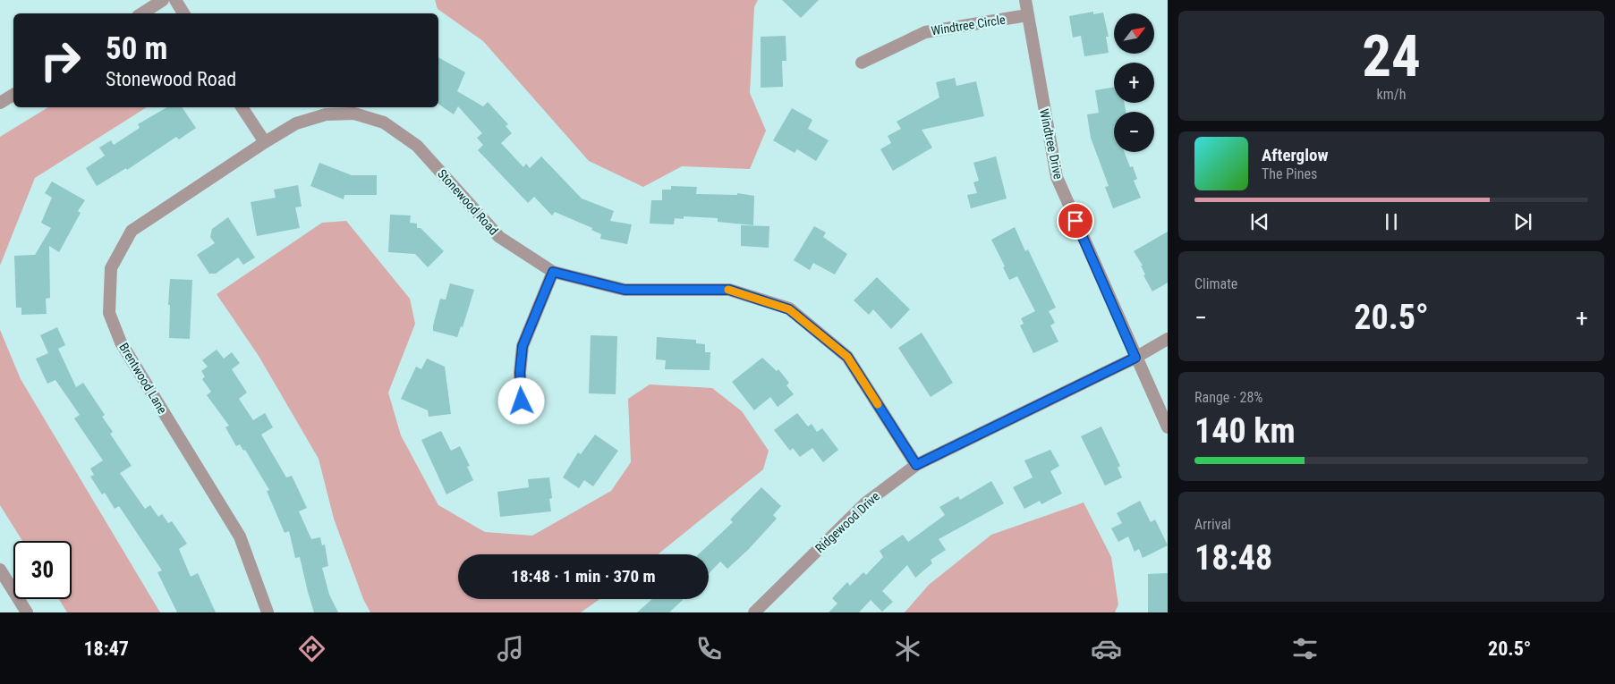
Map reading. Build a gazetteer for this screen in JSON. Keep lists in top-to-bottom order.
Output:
{
  "streets": {
    "street": [
      "Windtree Circle",
      "Windtree Drive",
      "Stonewood Road",
      "Brentwood Lane",
      "Ridgewood Drive"
    ]
  },
  "crossings": [
    ["Windtree Circle", "Windtree Drive"],
    ["Windtree Drive", "Ridgewood Drive"],
    ["Stonewood Road", "Brentwood Lane"],
    ["Stonewood Road", "Ridgewood Drive"]
  ],
  "north": "top right",
  "page": {
    "tile": [
      ["24", "km/h"],
      "Climate",
      ["Range · 28%", "140 km"],
      ["Arrival", "18:48"]
    ],
    "map_buttons": ["+", "−"],
    "turn": ["50 m", "Stonewood Road"],
    "song": ["Afterglow", "The Pines"],
    "heat": ["−", "20.5°", "+"],
    "limit": "30",
    "trip": "18:48 · 1 min · 370 m",
    "tabs": ["18:47", "20.5°"]
  }
}
